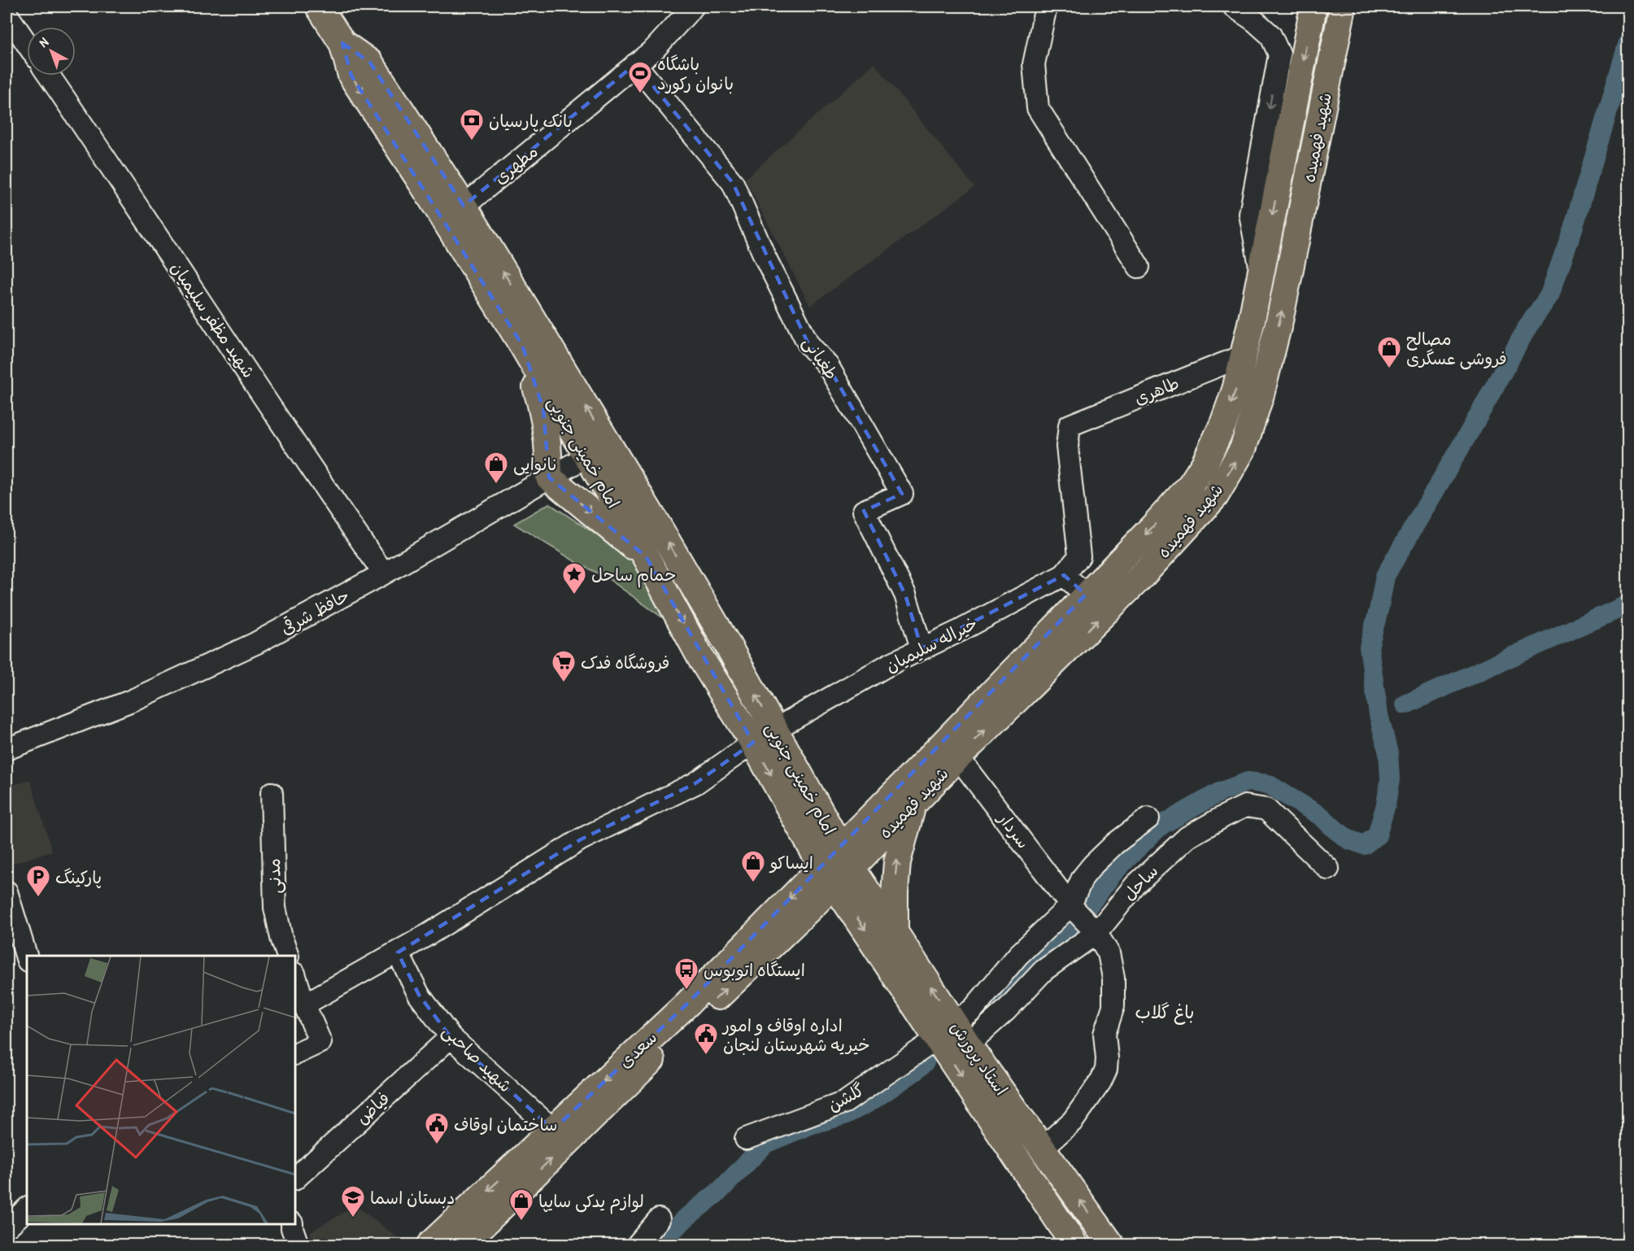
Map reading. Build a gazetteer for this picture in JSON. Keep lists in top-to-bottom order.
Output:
{
  "streets": {
    "main road": [
      "شهید فهمیده",
      "امام خمینی جنوبی",
      "سعدی",
      "استاد پرورش"
    ],
    "street": [
      "مطهری",
      "شهید مظفر سلیمیان",
      "طغیانی",
      "طاهری",
      "حافظ شرقی",
      "خیراله سلیمیان",
      "سردار",
      "مدنی",
      "ساحل",
      "شهید صاحبی",
      "گلشن",
      "فیاض"
    ]
  },
  "crossings": [
    ["شهید فهمیده", "طاهری"],
    ["شهید فهمیده", "امام خمینی جنوبی"],
    ["شهید فهمیده", "سردار"],
    ["شهید فهمیده", "سعدی"],
    ["شهید فهمیده", "استاد پرورش"],
    ["مطهری", "طغیانی"],
    ["مطهری", "امام خمینی جنوبی"],
    ["شهید مظفر سلیمیان", "حافظ شرقی"],
    ["طغیانی", "خیراله سلیمیان"],
    ["طاهری", "خیراله سلیمیان"],
    ["امام خمینی جنوبی", "حافظ شرقی"],
    ["امام خمینی جنوبی", "خیراله سلیمیان"],
    ["امام خمینی جنوبی", "سعدی"],
    ["امام خمینی جنوبی", "استاد پرورش"],
    ["سردار", "ساحل"],
    ["سردار", "استاد پرورش"],
    ["سردار", "گلشن"],
    ["ساحل", "استاد پرورش"],
    ["سعدی", "شهید صاحبی"],
    ["سعدی", "استاد پرورش"],
    ["شهید صاحبی", "فیاض"],
    ["استاد پرورش", "گلشن"]
  ],
  "districts": ["باغ گلاب"],
  "places": {
    "sports": ["باشگاه بانوان رکورد"],
    "bank": ["بانک پارسیان"],
    "shop": [
      "مصالح فروشی عسگری",
      "نانوایی",
      "ایساکو",
      "لوازم یدکی سایپا"
    ],
    "place": ["حمام ساحل"],
    "supermarket": ["فروشگاه فدک"],
    "parking": ["پارکینگ"],
    "bus stop": ["ایستگاه اتوبوس"],
    "public building": ["اداره اوقاف و امور خیریه شهرستان لنجان", "ساختمان اوقاف"],
    "school or university": ["دبستان اسما"]
  },
  "north": "top left"
}
